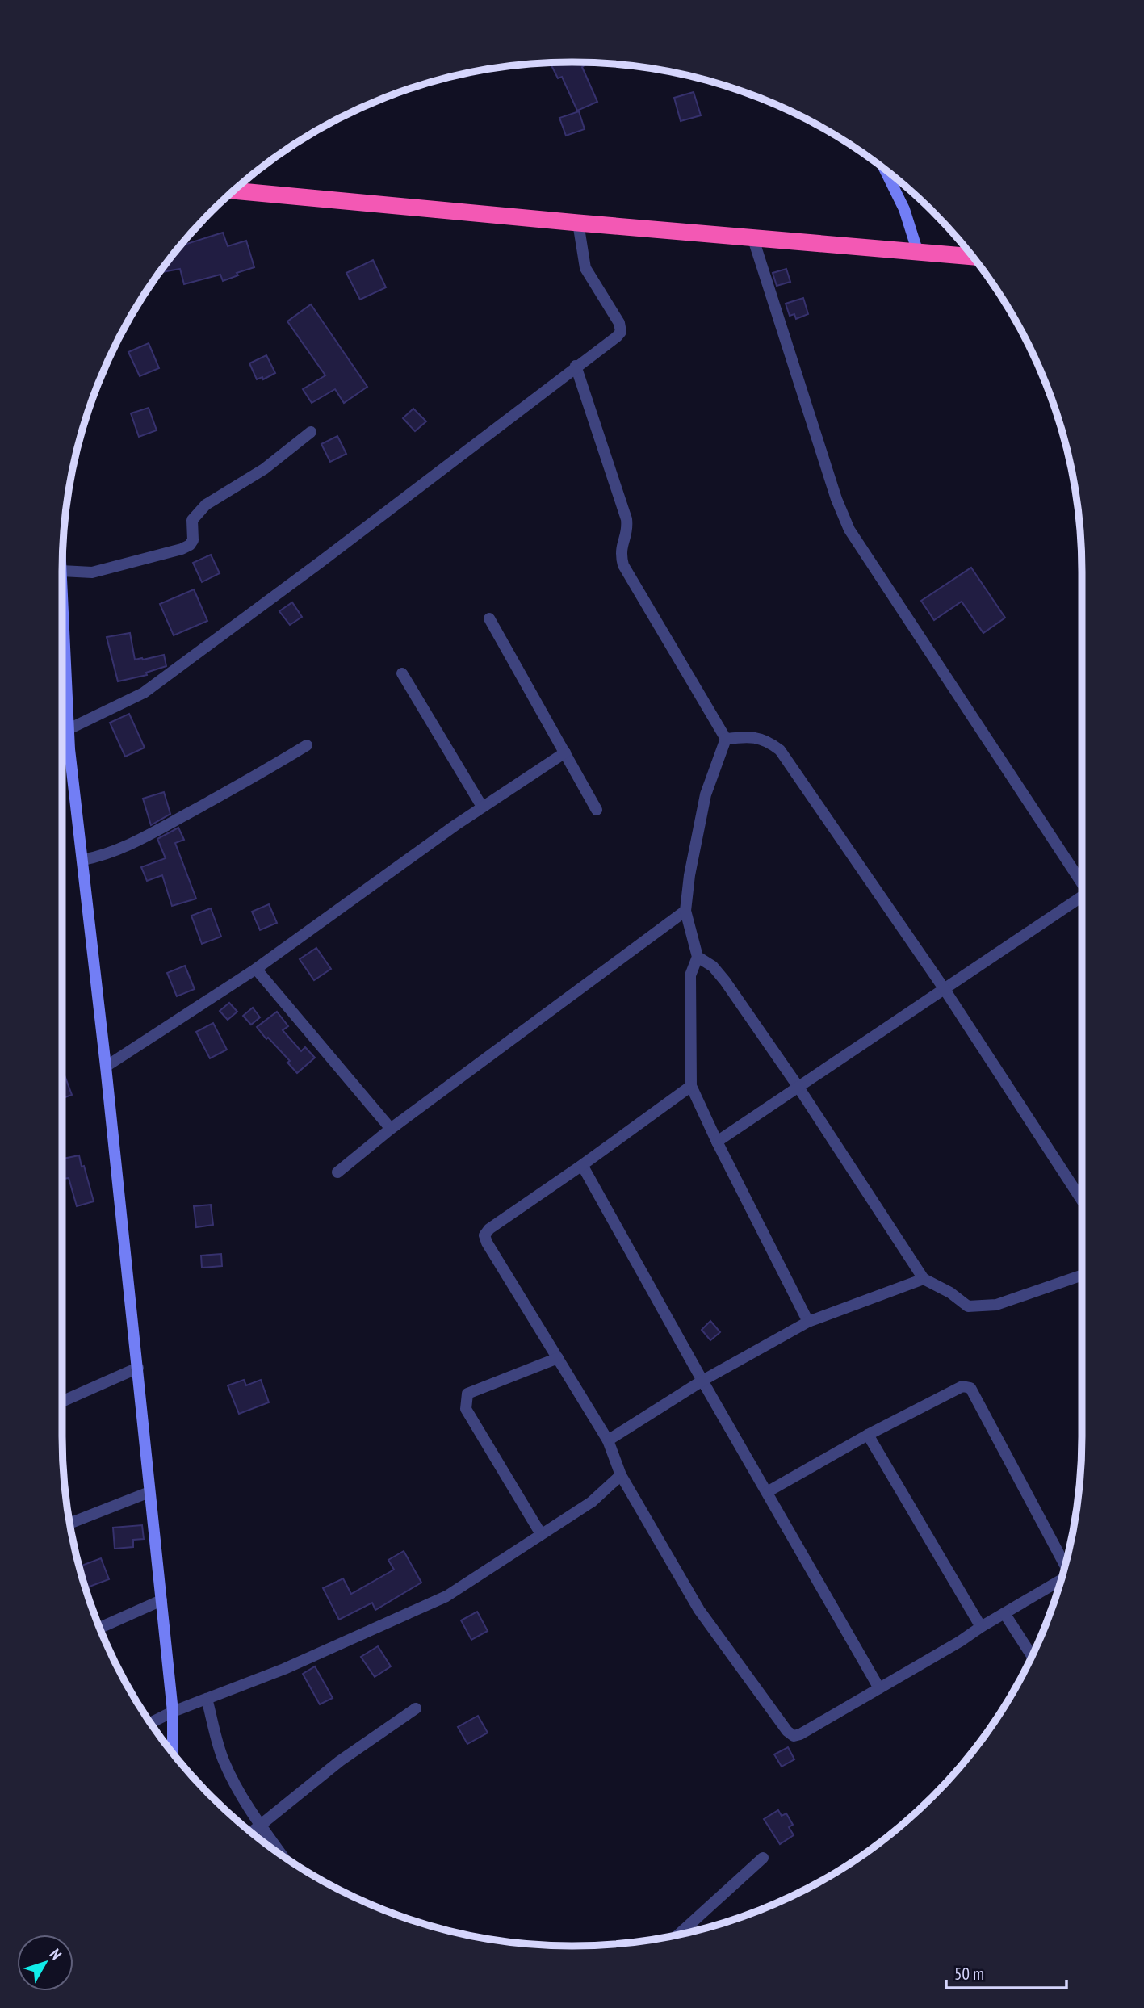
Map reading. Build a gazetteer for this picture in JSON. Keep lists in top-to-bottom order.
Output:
{
  "scale_bar": "50 m",
  "north": "top right"
}
